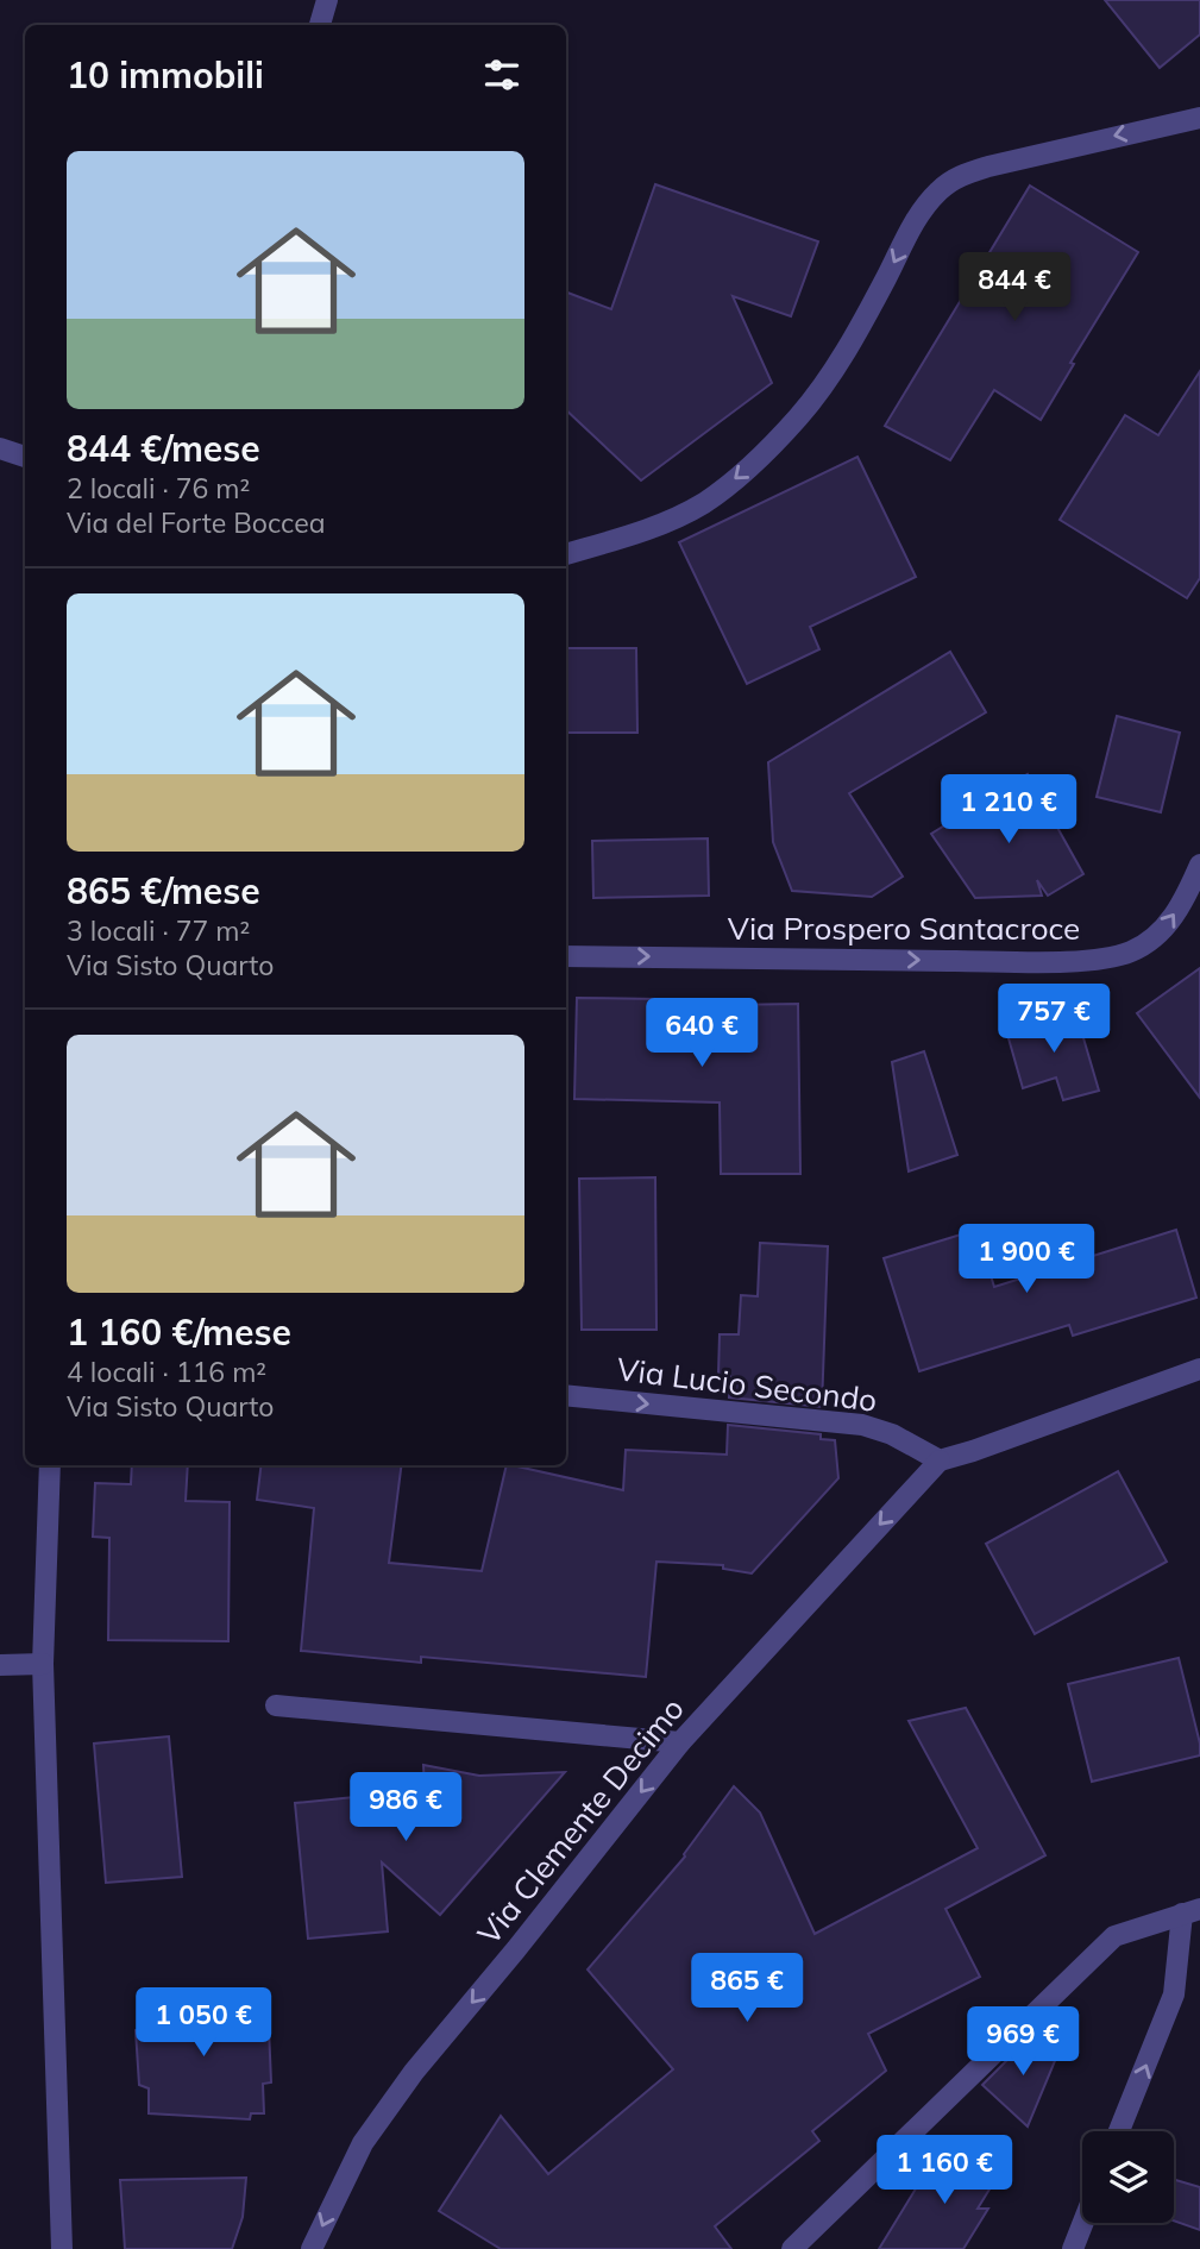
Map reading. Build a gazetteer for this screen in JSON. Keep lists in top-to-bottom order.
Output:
{
  "streets": {
    "street": ["Via Prospero Santacroce", "Via Lucio Secondo", "Via Clemente Decimo"]
  },
  "crossings": [
    ["Via Lucio Secondo", "Via Clemente Decimo"]
  ],
  "one_way": ["Via Prospero Santacroce", "Via Lucio Secondo", "Via Clemente Decimo"],
  "page": {
    "heading": "10 immobili",
    "list": [
      {
        "name": "844 €/mese",
        "note": "2 locali · 76 m² · Via del Forte Boccea"
      },
      {
        "name": "865 €/mese",
        "note": "3 locali · 77 m² · Via Sisto Quarto"
      },
      {
        "name": "1 160 €/mese",
        "note": "4 locali · 116 m² · Via Sisto Quarto"
      }
    ],
    "price": [
      "844 €",
      "1 210 €",
      "757 €",
      "640 €",
      "1 900 €",
      "986 €",
      "865 €",
      "1 050 €",
      "969 €",
      "1 160 €"
    ]
  }
}
